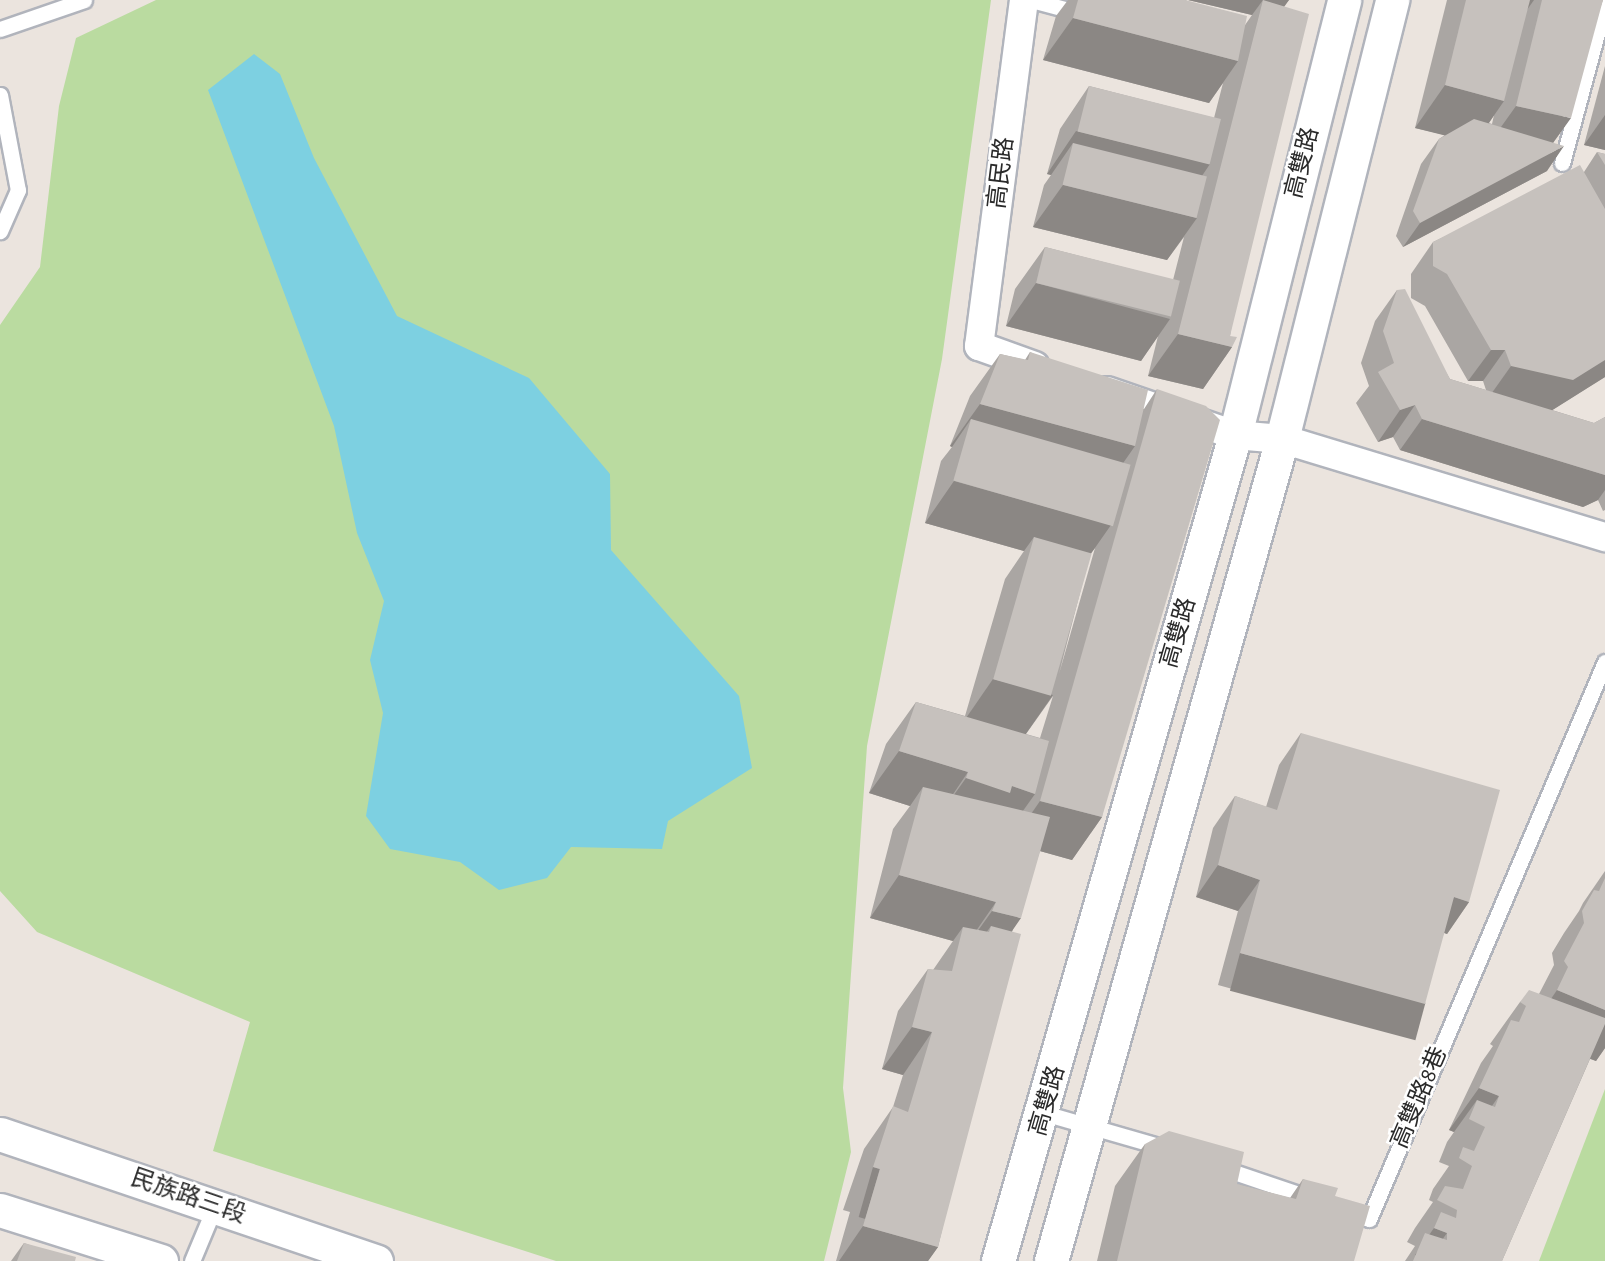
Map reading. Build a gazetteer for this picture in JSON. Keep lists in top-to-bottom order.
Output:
{
  "streets": {
    "street": ["高雙路", "高民路", "民族路三段"],
    "lane": ["高雙路8巷"]
  },
  "crossings": [
    ["高雙路", "高民路"]
  ]
}
